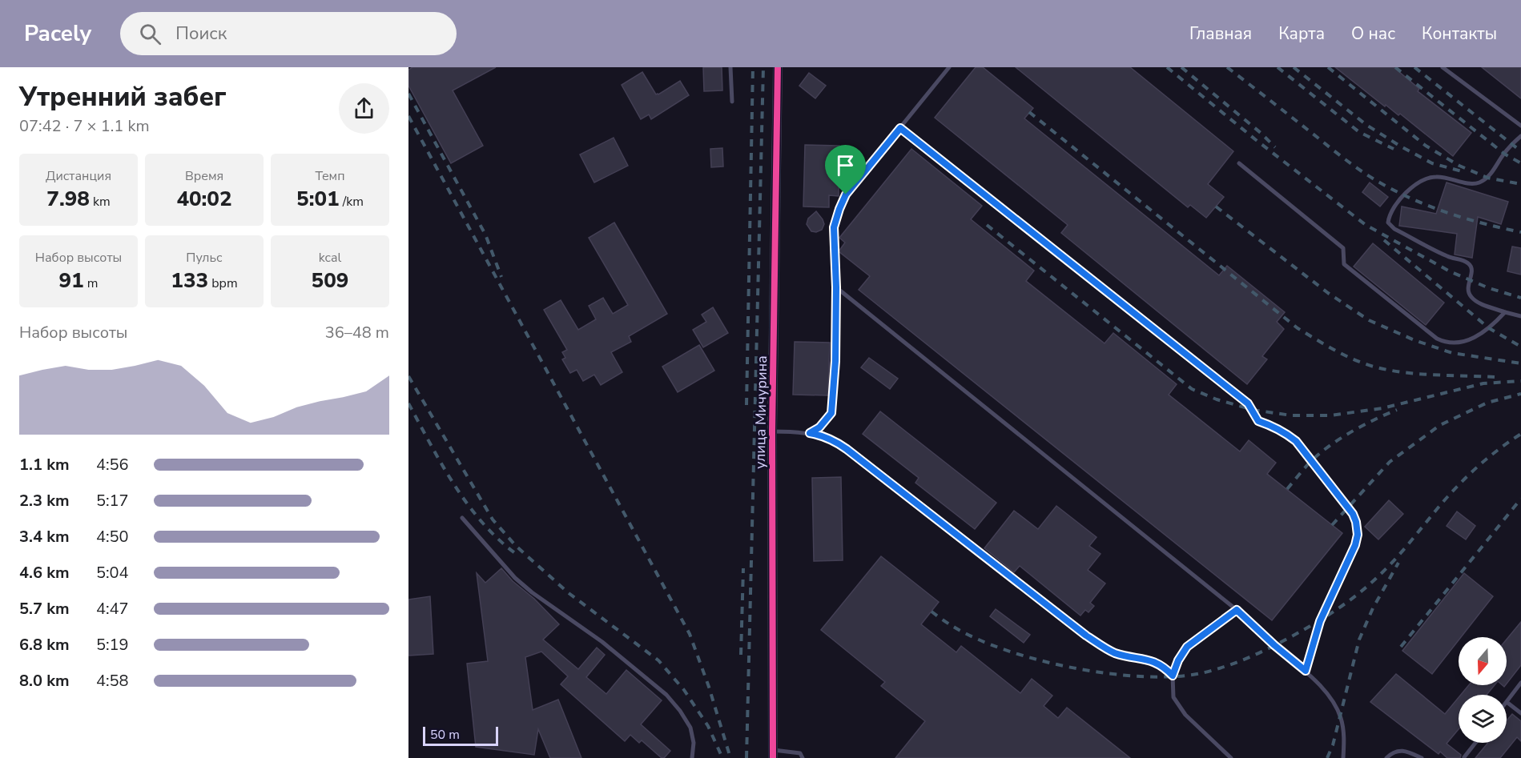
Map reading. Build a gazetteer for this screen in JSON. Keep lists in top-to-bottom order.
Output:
{
  "streets": {
    "street": ["улица Мичурина"]
  },
  "scale_bar": "50 m",
  "north": "bottom",
  "page": {
    "header": "Pacely",
    "search": "Поиск",
    "nav": [
      "Главная",
      "Карта",
      "О нас",
      "Контакты"
    ],
    "heading": ["Утренний забег", "07:42 · 7 × 1.1 km"],
    "stats": [
      ["Дистанция", "7.98 km"],
      ["Время", "40:02"],
      ["Темп", "5:01 /km"],
      ["Набор высоты", "91 m"],
      ["Пульс", "133 bpm"],
      ["kcal", "509"]
    ],
    "chart": ["Набор высоты", "36–48 m"],
    "list": [
      {
        "name": "1.1 km",
        "note": "4:56"
      },
      {
        "name": "2.3 km",
        "note": "5:17"
      },
      {
        "name": "3.4 km",
        "note": "4:50"
      },
      {
        "name": "4.6 km",
        "note": "5:04"
      },
      {
        "name": "5.7 km",
        "note": "4:47"
      },
      {
        "name": "6.8 km",
        "note": "5:19"
      },
      {
        "name": "8.0 km",
        "note": "4:58"
      }
    ],
    "scale": "50 m"
  }
}
